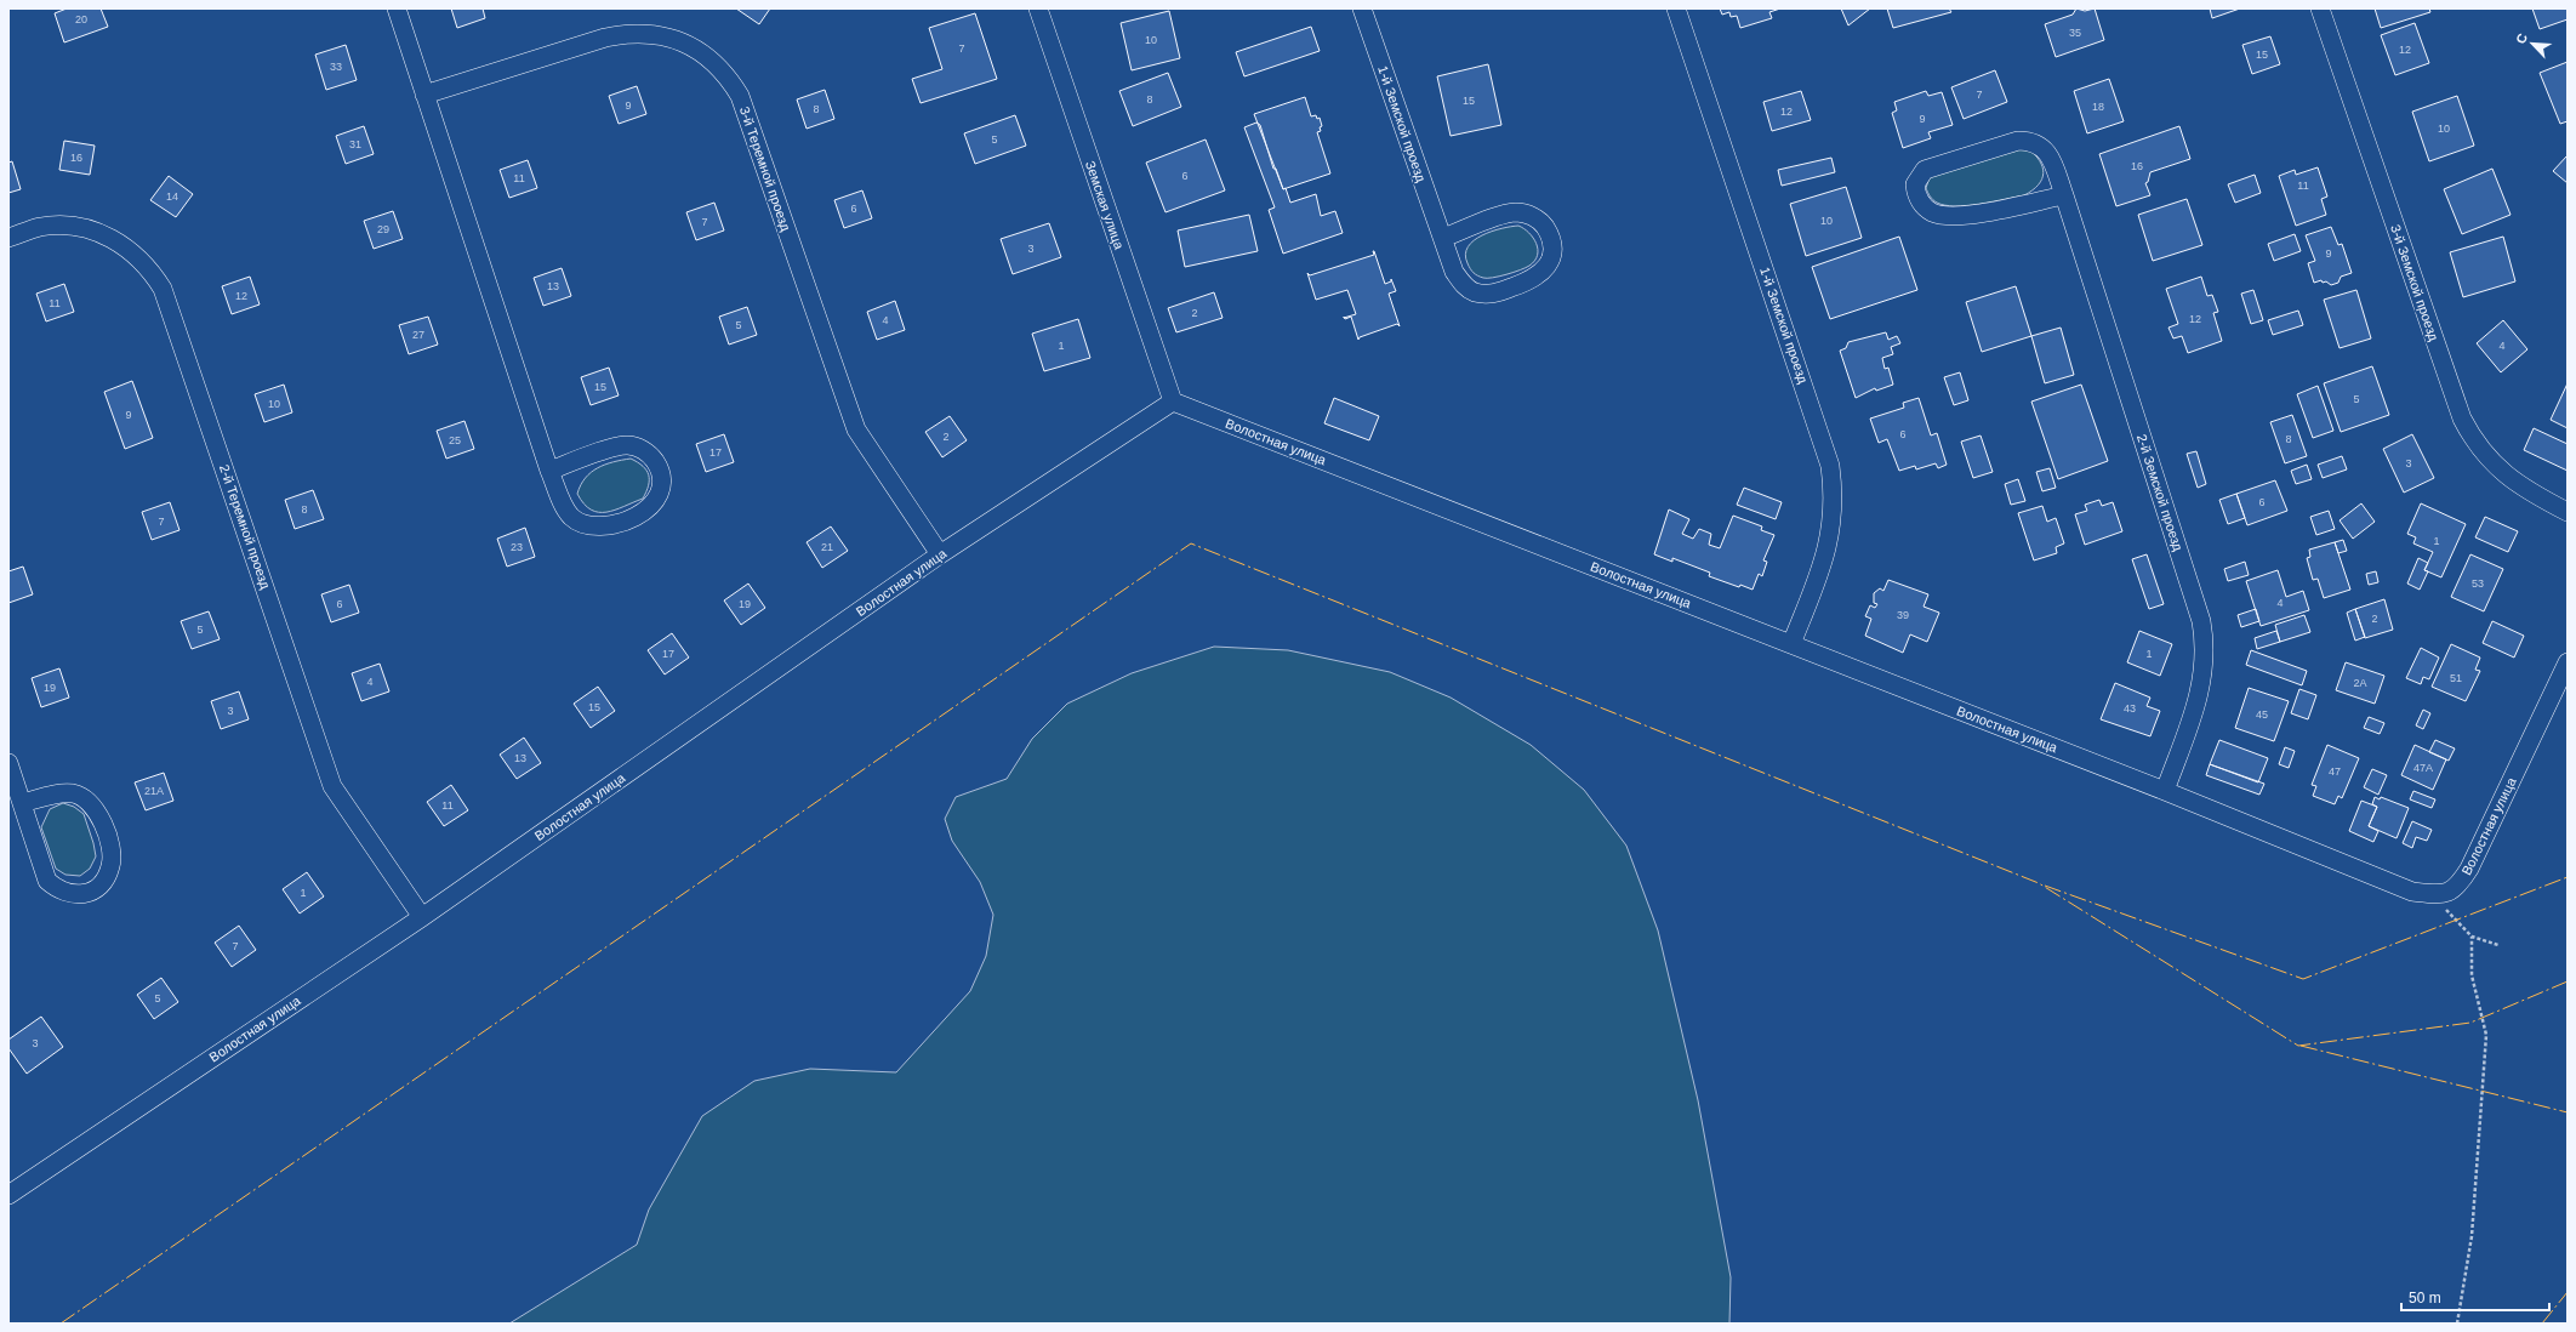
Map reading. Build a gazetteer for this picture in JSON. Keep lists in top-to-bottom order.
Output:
{
  "streets": {
    "street": [
      "1-й Земской проезд",
      "3-й Теремной проезд",
      "Земская улица",
      "3-й Земской проезд",
      "Волостная улица",
      "2-й Земской проезд",
      "2-й Теремной проезд"
    ]
  },
  "crossings": [
    ["1-й Земской проезд", "Волостная улица"],
    ["3-й Теремной проезд", "Волостная улица"],
    ["Земская улица", "Волостная улица"],
    ["Волостная улица", "2-й Земской проезд"],
    ["Волостная улица", "2-й Теремной проезд"]
  ],
  "house_numbers": [
    "20",
    "35",
    "10",
    "7",
    "12",
    "15",
    "33",
    "7",
    "8",
    "15",
    "9",
    "18",
    "8",
    "12",
    "9",
    "10",
    "5",
    "31",
    "16",
    "16",
    "6",
    "11",
    "11",
    "14",
    "6",
    "10",
    "7",
    "29",
    "3",
    "9",
    "13",
    "12",
    "11",
    "2",
    "12",
    "4",
    "5",
    "27",
    "1",
    "4",
    "15",
    "5",
    "10",
    "9",
    "6",
    "2",
    "8",
    "25",
    "17",
    "3",
    "6",
    "8",
    "7",
    "1",
    "23",
    "21",
    "53",
    "4",
    "6",
    "19",
    "39",
    "2",
    "5",
    "17",
    "1",
    "51",
    "4",
    "2А",
    "19",
    "15",
    "43",
    "3",
    "45",
    "13",
    "47А",
    "47",
    "21А",
    "11",
    "1",
    "7",
    "5",
    "3"
  ],
  "scale_bar": "50 m",
  "north": "top left"
}
